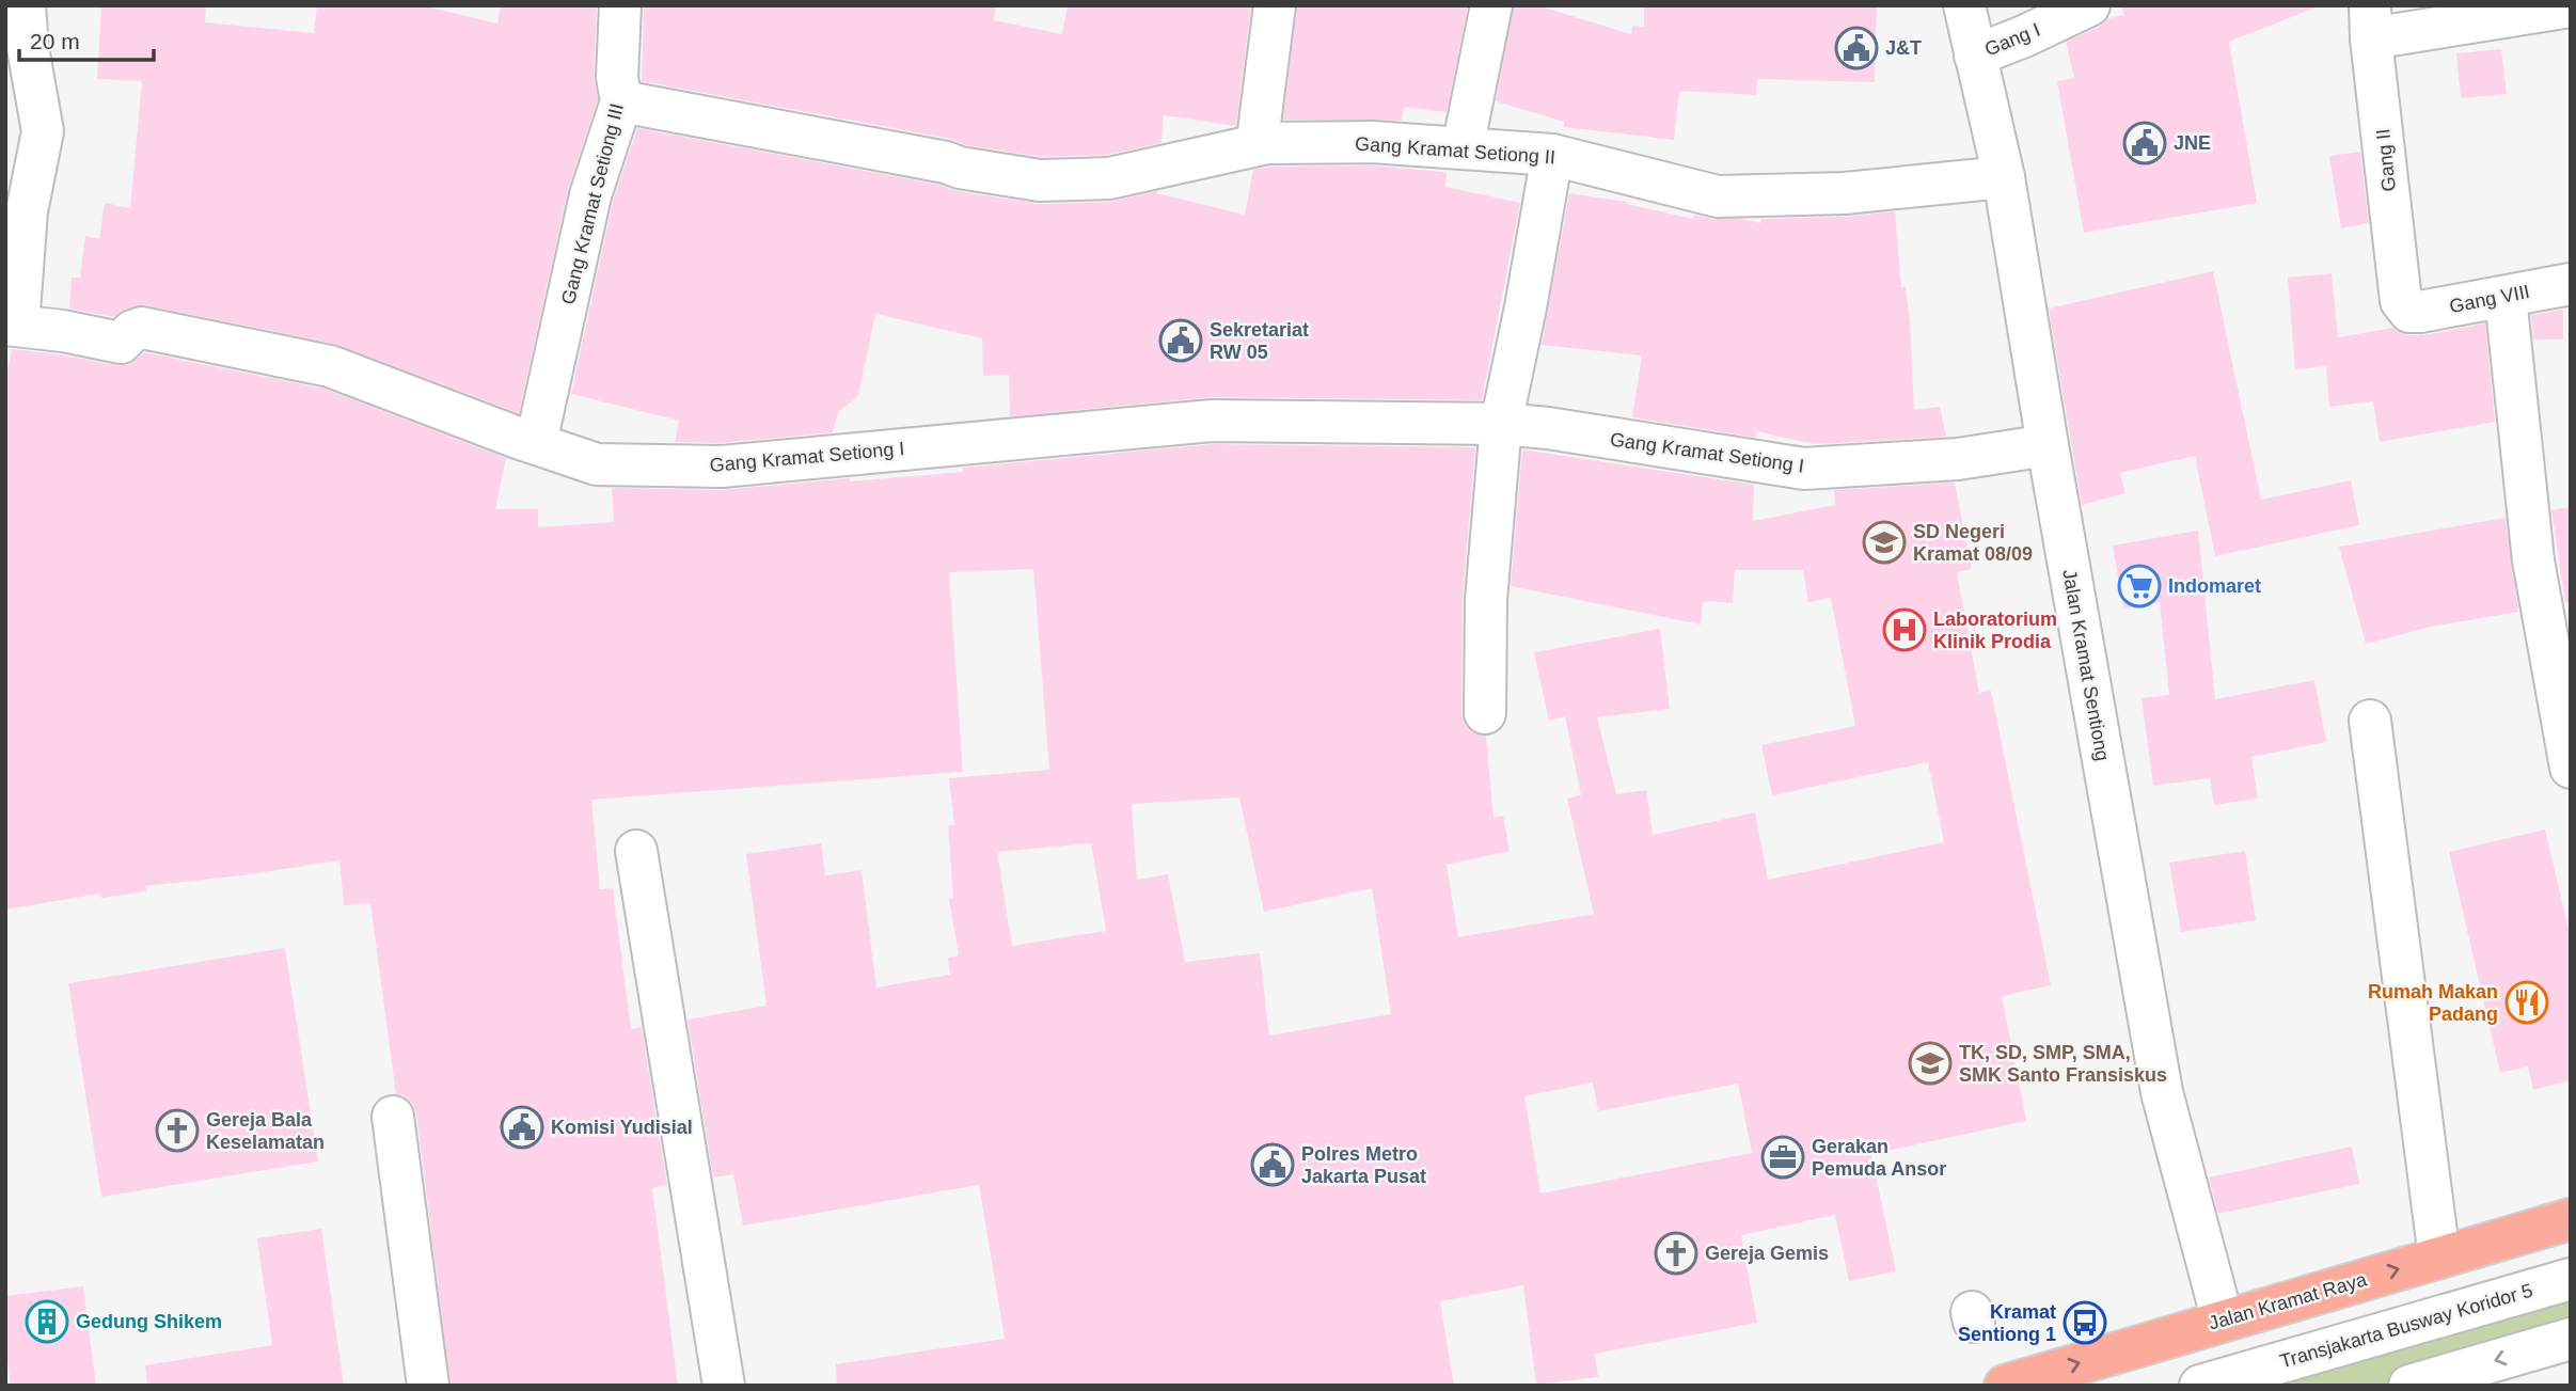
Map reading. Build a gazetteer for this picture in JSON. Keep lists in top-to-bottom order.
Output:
{
  "streets": {
    "main road": ["Jalan Kramat Raya"],
    "street": [
      "Gang I",
      "Gang Kramat Setiong II",
      "Gang II",
      "Gang Kramat Setiong III",
      "Gang VIII",
      "Gang Kramat Setiong I",
      "Jalan Kramat Sentiong",
      "Transjakarta Busway Koridor 5"
    ]
  },
  "crossings": [
    ["Gang I", "Jalan Kramat Sentiong"],
    ["Gang Kramat Setiong II", "Gang Kramat Setiong III"],
    ["Gang Kramat Setiong II", "Jalan Kramat Sentiong"],
    ["Gang II", "Gang VIII"],
    ["Gang Kramat Setiong III", "Gang Kramat Setiong I"],
    ["Gang Kramat Setiong I", "Jalan Kramat Sentiong"],
    ["Jalan Kramat Sentiong", "Jalan Kramat Raya"]
  ],
  "one_way": ["Jalan Kramat Raya"],
  "places": {
    "public building": [
      "J&T",
      "JNE",
      "Sekretariat RW 05",
      "Komisi Yudisial",
      "Polres Metro Jakarta Pusat"
    ],
    "school or university": ["SD Negeri Kramat 08/09", "TK, SD, SMP, SMA, SMK Santo Fransiskus"],
    "supermarket": ["Indomaret"],
    "hospital": ["Laboratorium Klinik Prodia"],
    "restaurant": ["Rumah Makan Padang"],
    "church": ["Gereja Bala Keselamatan", "Gereja Gemis"],
    "office": ["Gerakan Pemuda Ansor"],
    "building": ["Gedung Shikem"],
    "bus stop": ["Kramat Sentiong 1"]
  },
  "scale_bar": "20 m"
}
